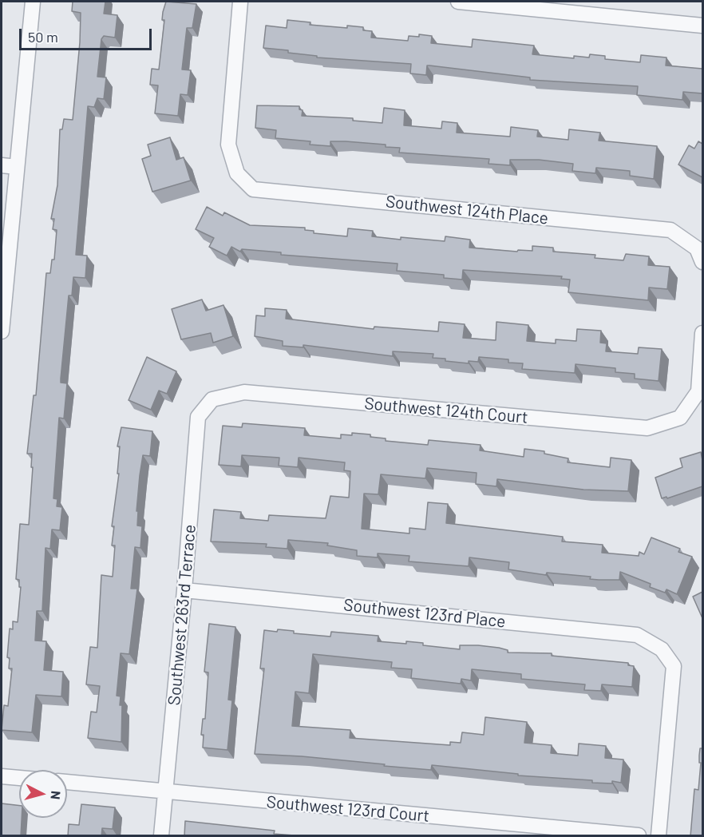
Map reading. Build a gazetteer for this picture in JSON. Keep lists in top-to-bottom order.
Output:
{
  "streets": {
    "street": [
      "Southwest 124th Place",
      "Southwest 124th Court",
      "Southwest 123rd Place",
      "Southwest 263rd Terrace",
      "Southwest 123rd Court"
    ]
  },
  "crossings": [
    ["Southwest 124th Court", "Southwest 263rd Terrace"],
    ["Southwest 123rd Place", "Southwest 263rd Terrace"],
    ["Southwest 263rd Terrace", "Southwest 123rd Court"]
  ],
  "scale_bar": "50 m",
  "north": "right"
}
